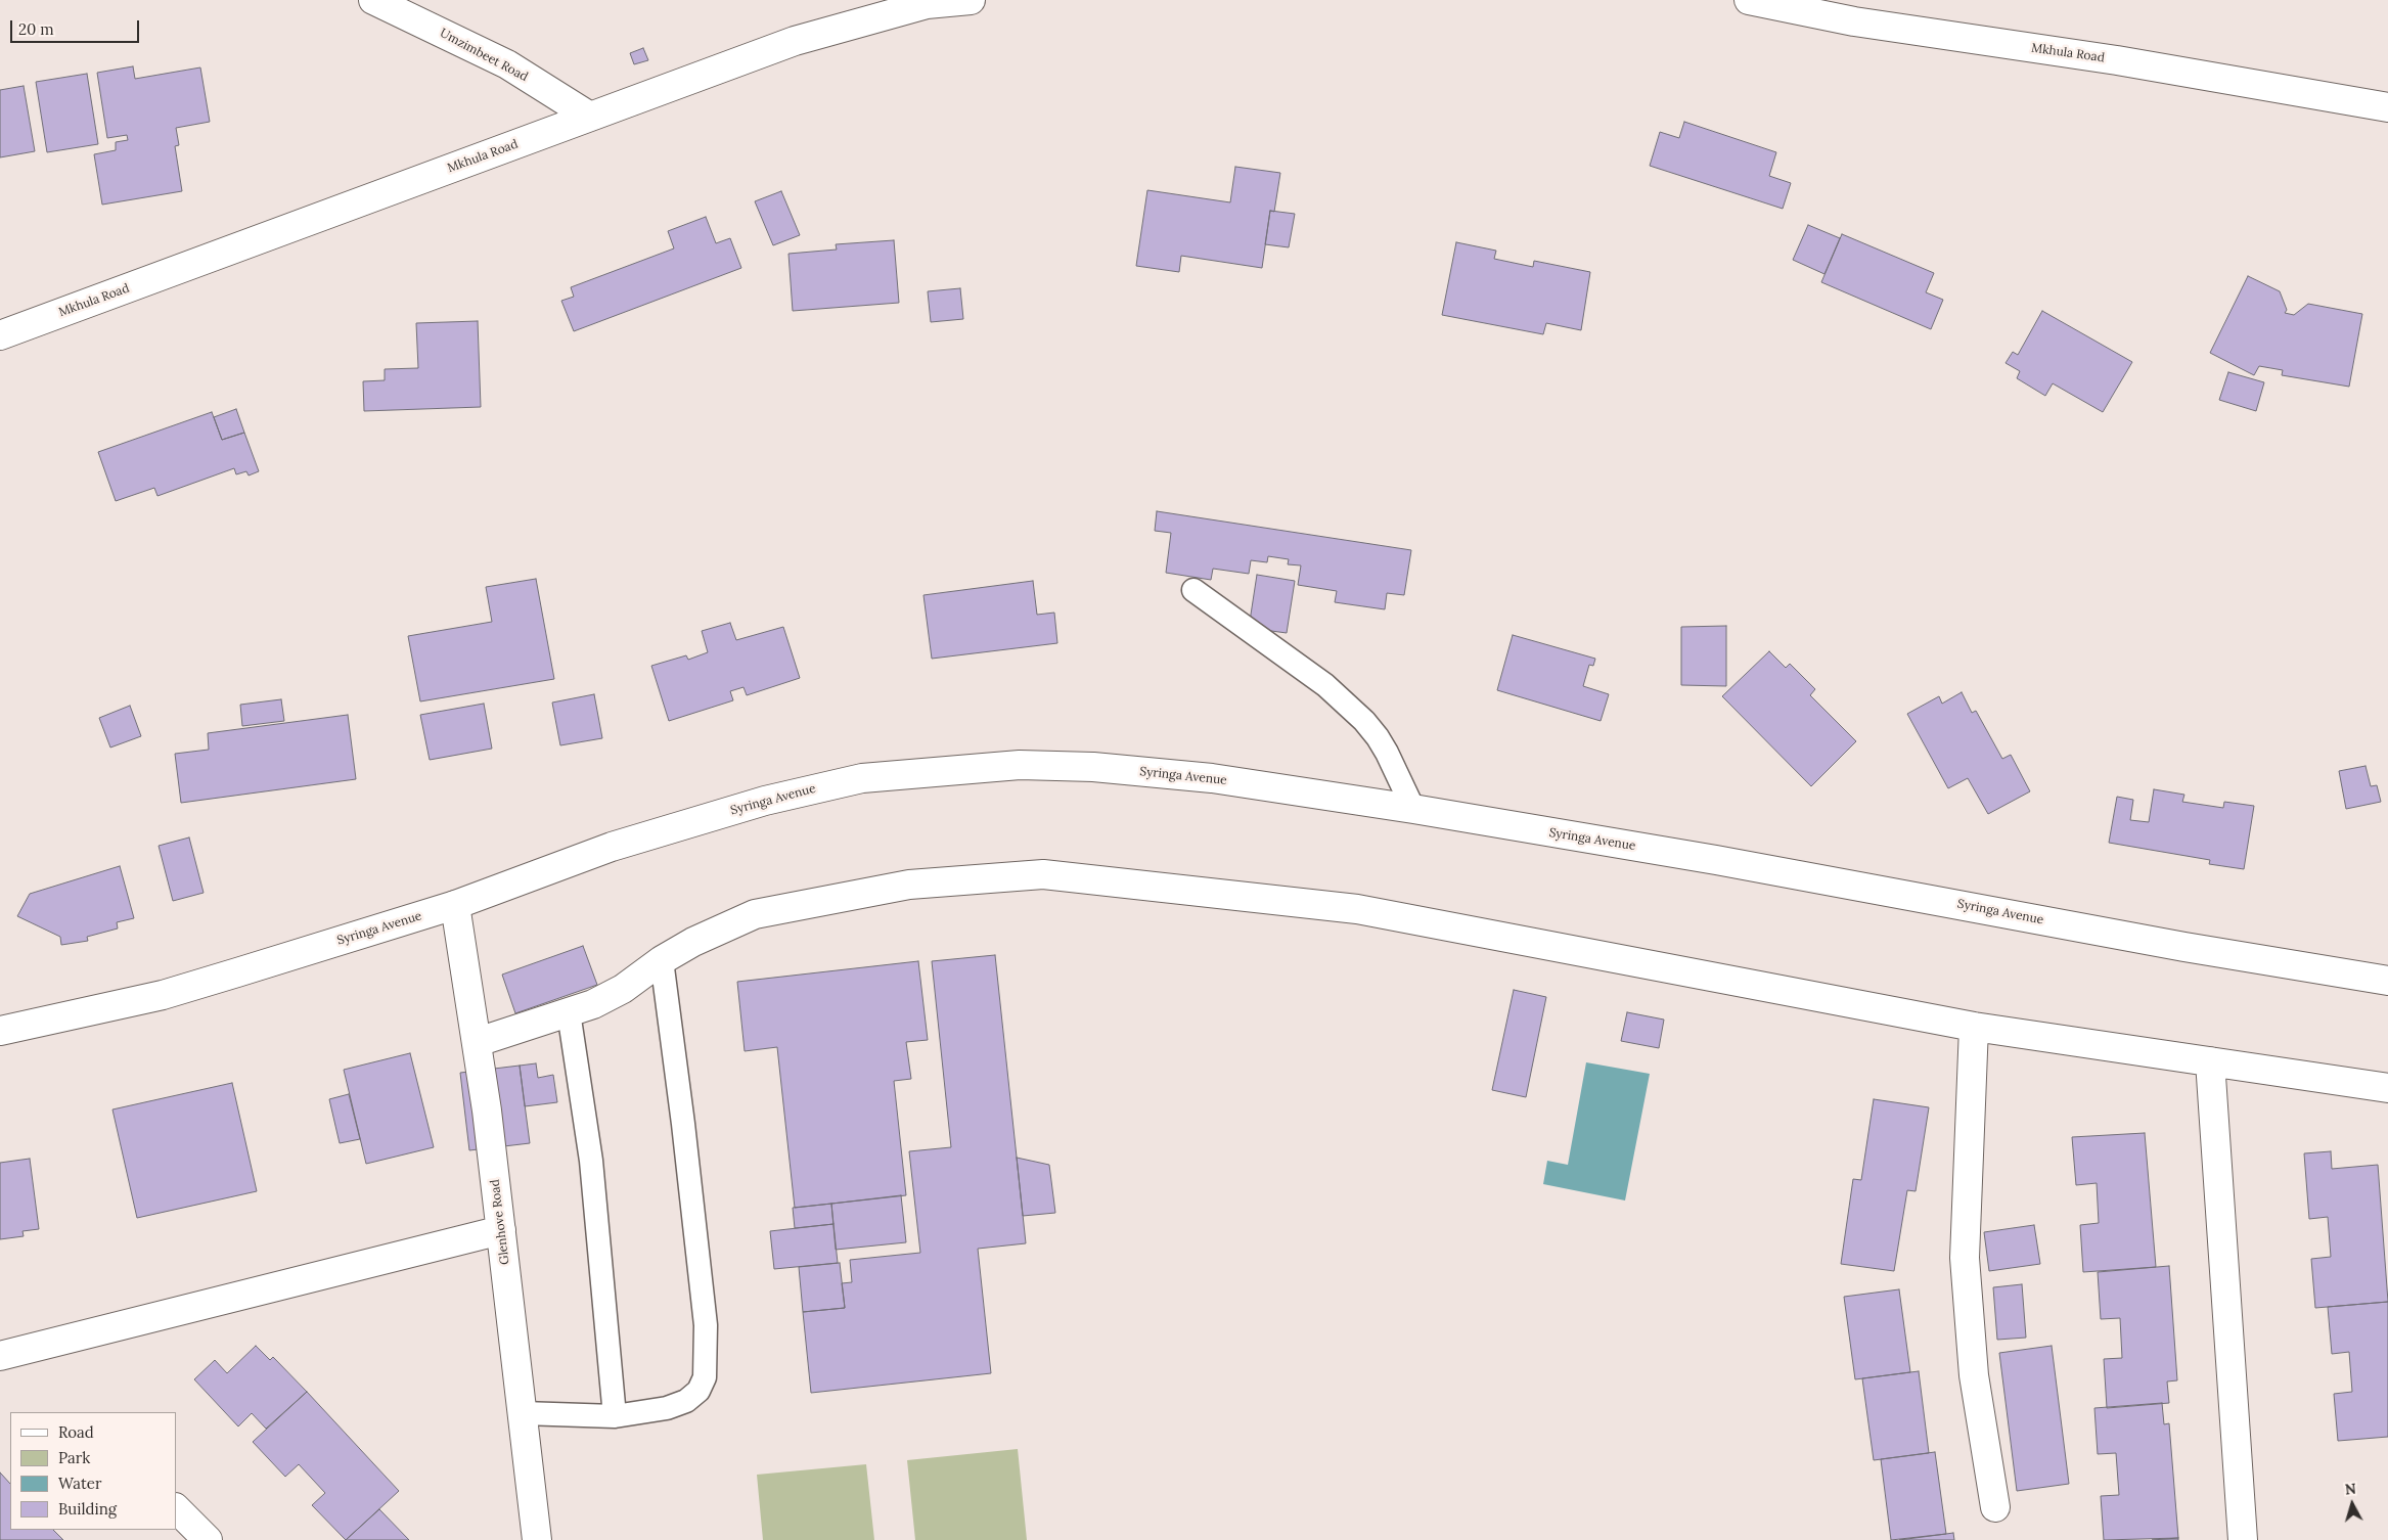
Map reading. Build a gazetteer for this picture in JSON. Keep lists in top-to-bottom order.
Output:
{
  "streets": {
    "street": [
      "Mkhula Road",
      "Umzimbeet Road",
      "Syringa Avenue",
      "Glenhove Road"
    ]
  },
  "crossings": [
    ["Mkhula Road", "Umzimbeet Road"],
    ["Syringa Avenue", "Glenhove Road"]
  ],
  "legend": [
    "Road",
    "Park",
    "Water",
    "Building"
  ],
  "scale_bar": "20 m",
  "north": "top"
}
